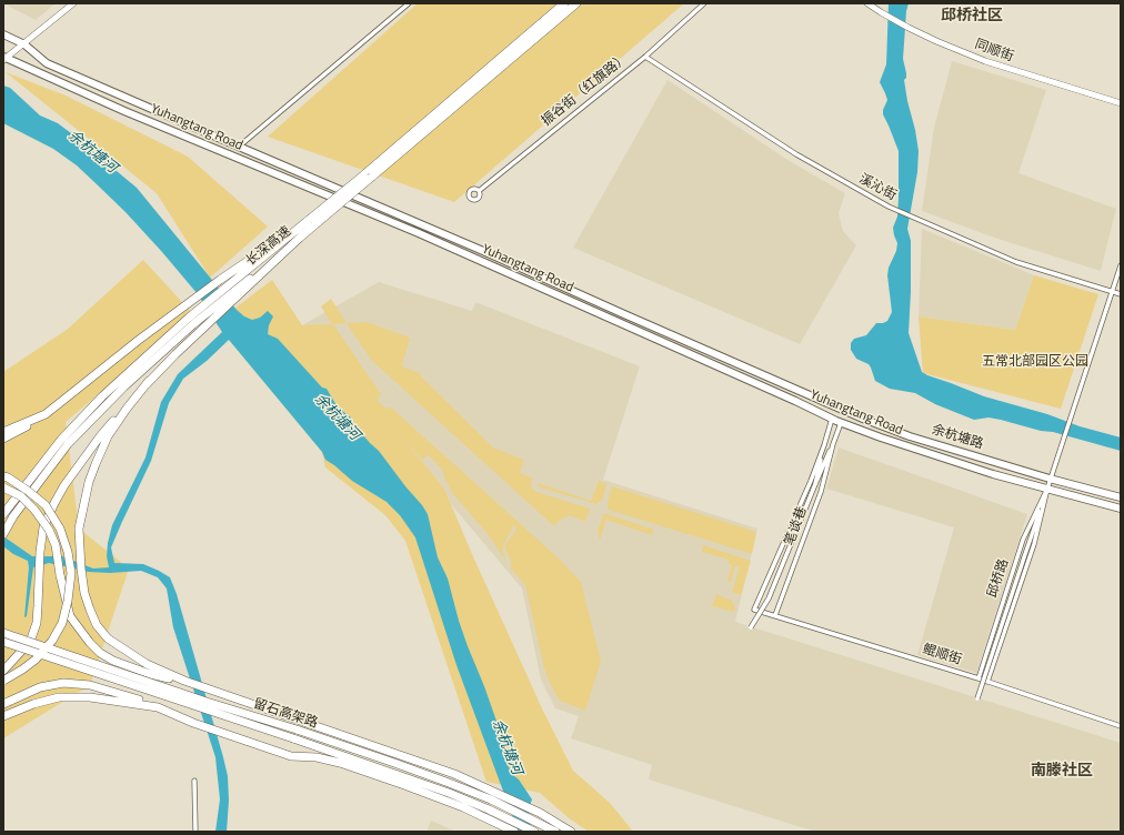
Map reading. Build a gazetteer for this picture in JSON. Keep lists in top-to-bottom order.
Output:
{
  "streets": {
    "highway": ["长深高速", "留石高架路"],
    "main road": ["Yuhangtang Road"],
    "street": [
      "同顺街",
      "振谷街（红旗路）",
      "溪沁街",
      "笔谈巷",
      "邱桥路",
      "鲲顺街"
    ]
  },
  "crossings": [
    ["振谷街（红旗路）", "溪沁街"],
    ["Yuhangtang Road", "笔谈巷"],
    ["Yuhangtang Road", "邱桥路"],
    ["溪沁街", "邱桥路"],
    ["笔谈巷", "鲲顺街"],
    ["邱桥路", "鲲顺街"]
  ],
  "districts": ["邱桥社区", "南滕社区"],
  "water": ["余杭塘河"],
  "parks": ["五常北部园区公园"]
}
